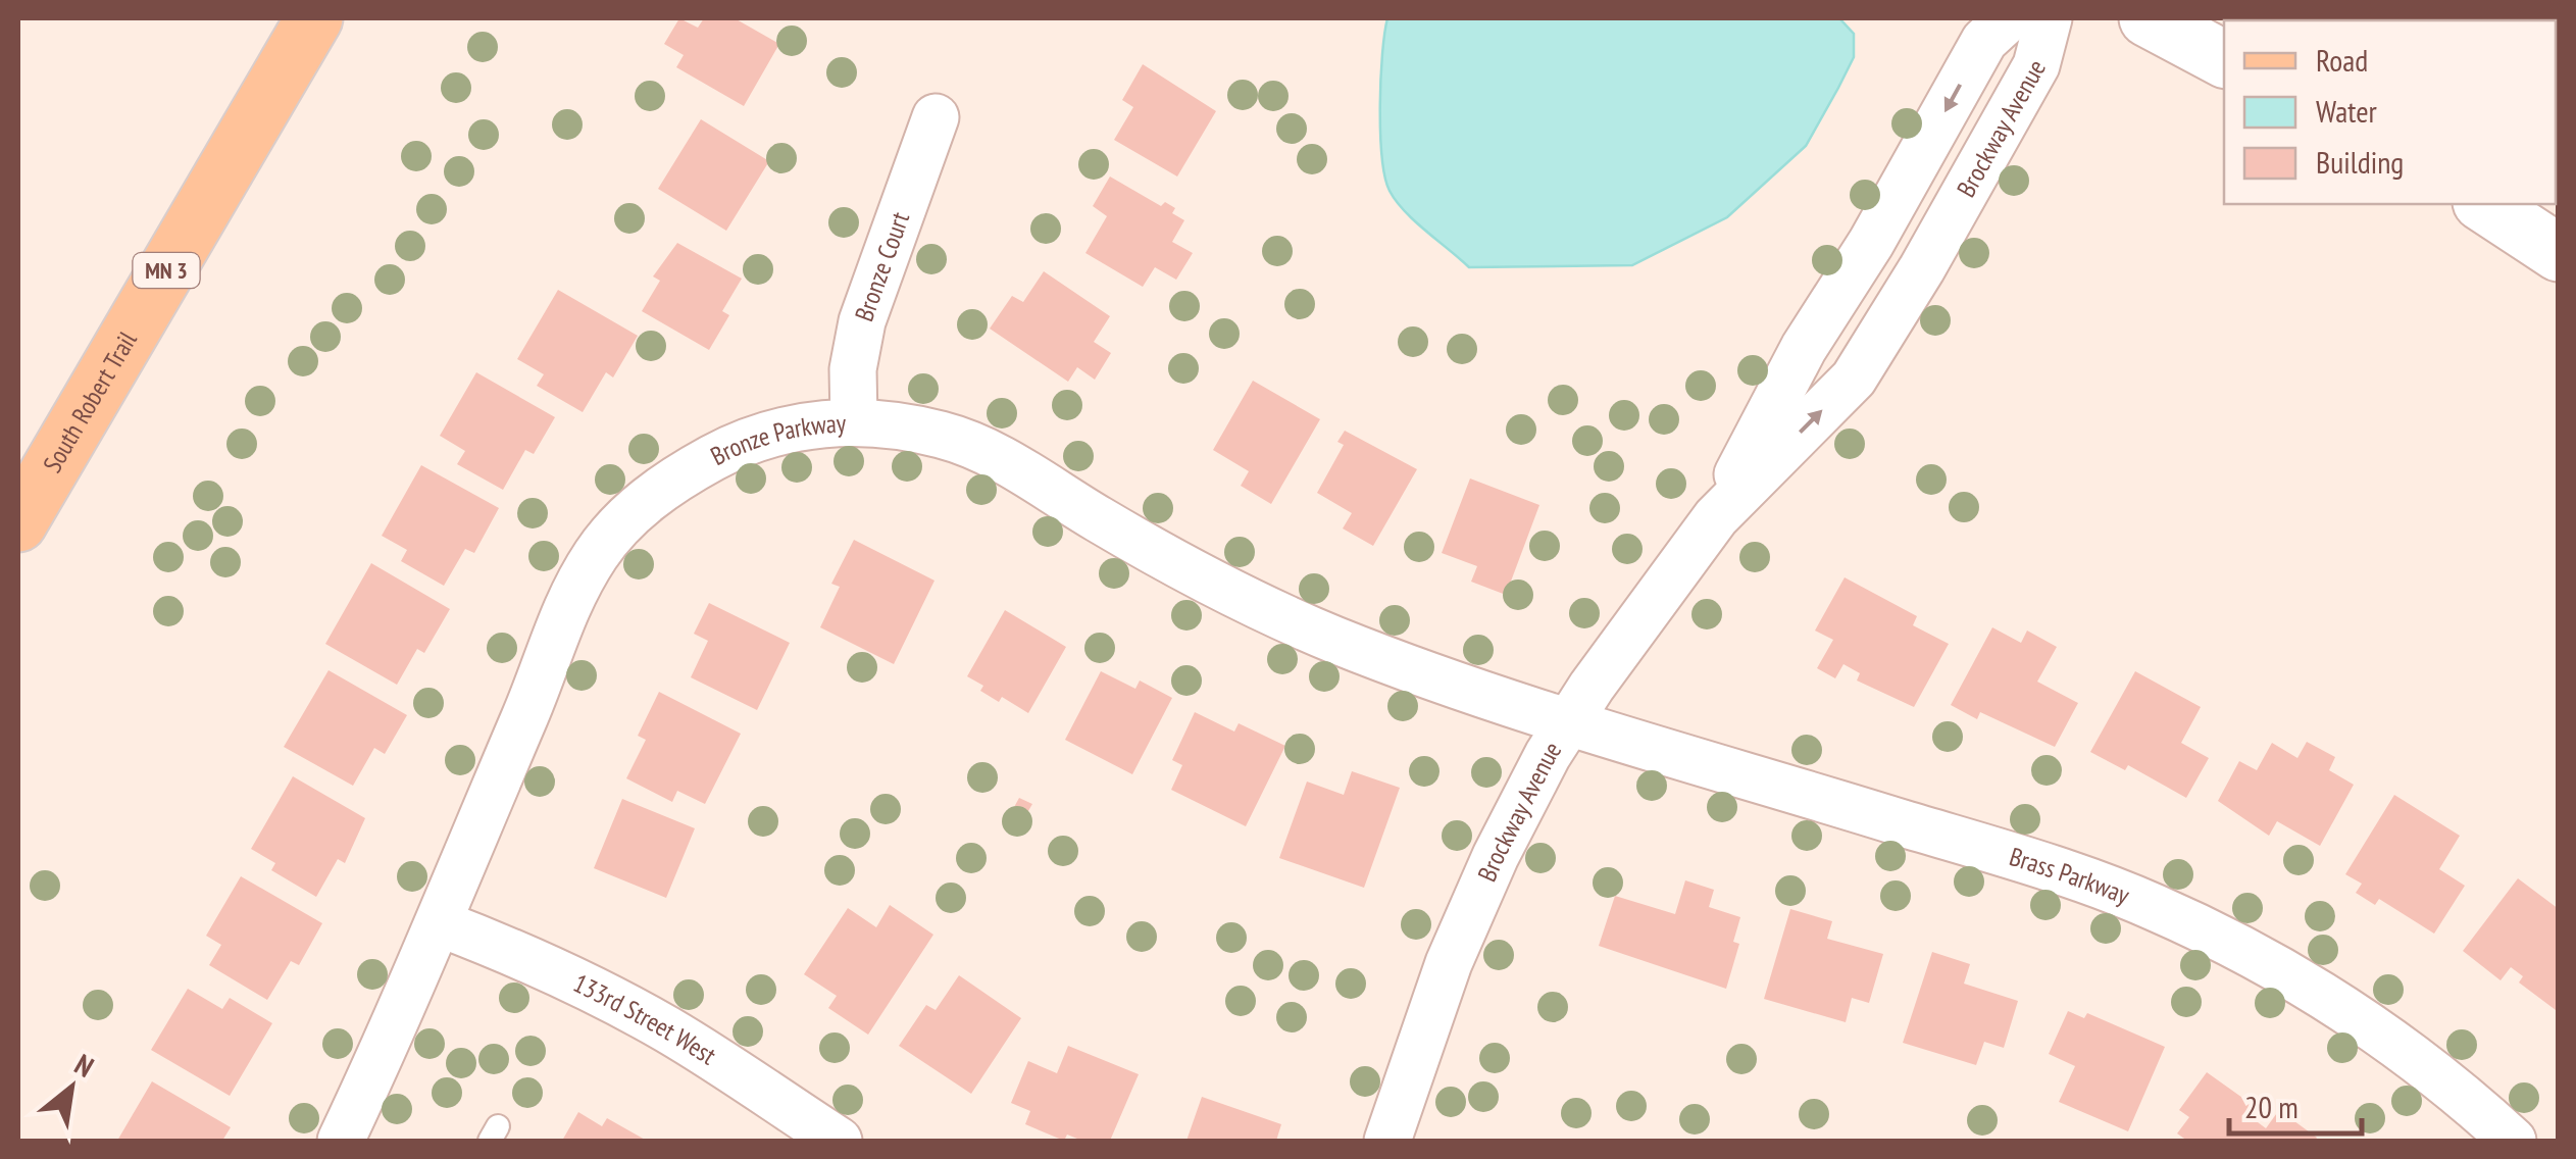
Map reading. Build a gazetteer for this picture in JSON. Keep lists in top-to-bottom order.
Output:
{
  "streets": {
    "main road": ["MN 3", "South Robert Trail"],
    "street": [
      "Brockway Avenue",
      "Bronze Court",
      "Bronze Parkway",
      "Brass Parkway",
      "133rd Street West"
    ]
  },
  "crossings": [
    ["Brockway Avenue", "Bronze Parkway"],
    ["Brockway Avenue", "Brass Parkway"],
    ["Bronze Court", "Bronze Parkway"],
    ["Bronze Parkway", "Brass Parkway"],
    ["Bronze Parkway", "133rd Street West"]
  ],
  "legend": ["Road", "Water", "Building"],
  "scale_bar": "20 m",
  "north": "top right"
}
